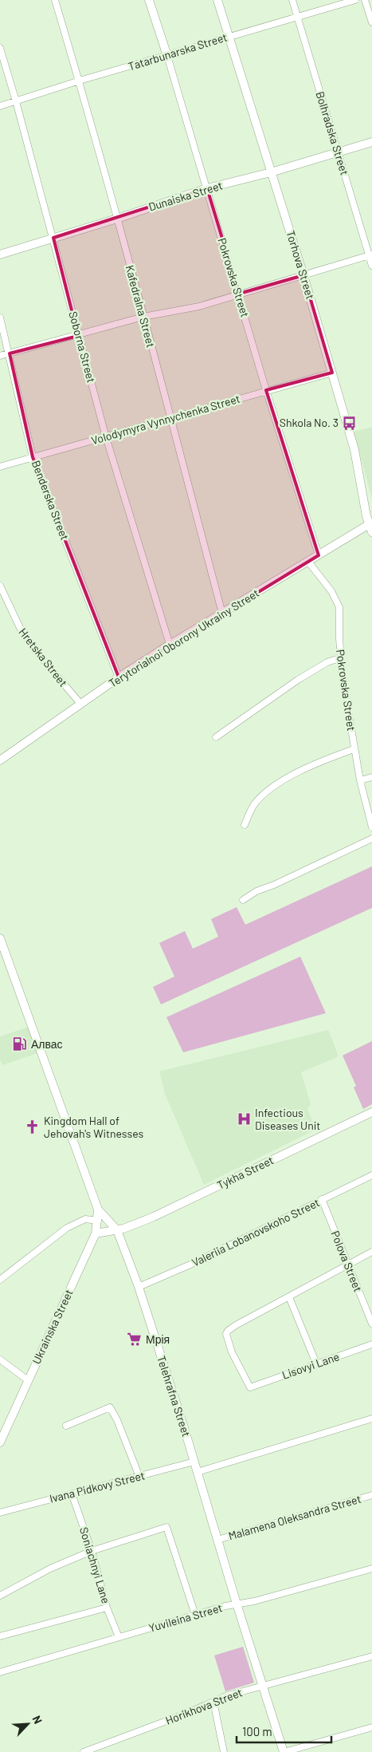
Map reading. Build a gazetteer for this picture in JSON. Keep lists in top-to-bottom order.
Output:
{
  "streets": {
    "main road": [
      "Dunaiska Street",
      "Torhova Street",
      "Pokrovska Street",
      "Terytorialnoi Oborony Ukrainy Street",
      "Tykha Street",
      "Ukrainska Street",
      "Telehrafna Street"
    ],
    "street": [
      "Tatarbunarska Street",
      "Bolhradska Street",
      "Kafedralna Street",
      "Soborna Street",
      "Volodymyra Vynnychenka Street",
      "Benderska Street",
      "Hretska Street",
      "Valeriia Lobanovskoho Street",
      "Polova Street",
      "Lisovyi Lane",
      "Ivana Pidkovy Street",
      "Malamena Oleksandra Street",
      "Soniachnyi Lane",
      "Yuvileina Street",
      "Horikhova Street"
    ]
  },
  "crossings": [
    ["Tatarbunarska Street", "Bolhradska Street"],
    ["Tatarbunarska Street", "Torhova Street"],
    ["Tatarbunarska Street", "Pokrovska Street"],
    ["Tatarbunarska Street", "Kafedralna Street"],
    ["Tatarbunarska Street", "Soborna Street"],
    ["Bolhradska Street", "Dunaiska Street"],
    ["Dunaiska Street", "Torhova Street"],
    ["Dunaiska Street", "Pokrovska Street"],
    ["Dunaiska Street", "Kafedralna Street"],
    ["Dunaiska Street", "Soborna Street"],
    ["Torhova Street", "Volodymyra Vynnychenka Street"],
    ["Torhova Street", "Terytorialnoi Oborony Ukrainy Street"],
    ["Pokrovska Street", "Volodymyra Vynnychenka Street"],
    ["Pokrovska Street", "Terytorialnoi Oborony Ukrainy Street"],
    ["Kafedralna Street", "Volodymyra Vynnychenka Street"],
    ["Kafedralna Street", "Terytorialnoi Oborony Ukrainy Street"],
    ["Soborna Street", "Volodymyra Vynnychenka Street"],
    ["Soborna Street", "Terytorialnoi Oborony Ukrainy Street"],
    ["Volodymyra Vynnychenka Street", "Benderska Street"],
    ["Benderska Street", "Terytorialnoi Oborony Ukrainy Street"],
    ["Terytorialnoi Oborony Ukrainy Street", "Hretska Street"],
    ["Tykha Street", "Ukrainska Street"],
    ["Tykha Street", "Telehrafna Street"],
    ["Valeriia Lobanovskoho Street", "Polova Street"],
    ["Valeriia Lobanovskoho Street", "Telehrafna Street"],
    ["Ukrainska Street", "Telehrafna Street"],
    ["Telehrafna Street", "Ivana Pidkovy Street"],
    ["Telehrafna Street", "Malamena Oleksandra Street"],
    ["Telehrafna Street", "Yuvileina Street"],
    ["Telehrafna Street", "Horikhova Street"],
    ["Ivana Pidkovy Street", "Soniachnyi Lane"],
    ["Soniachnyi Lane", "Yuvileina Street"]
  ],
  "places": {
    "bus stop": ["Shkola No. 3"],
    "fuel station": ["Алвас"],
    "hospital": ["Infectious Diseases Unit"],
    "church": ["Kingdom Hall of Jehovah's Witnesses"],
    "supermarket": ["Мрія"]
  },
  "scale_bar": "100 m",
  "north": "top right"
}
